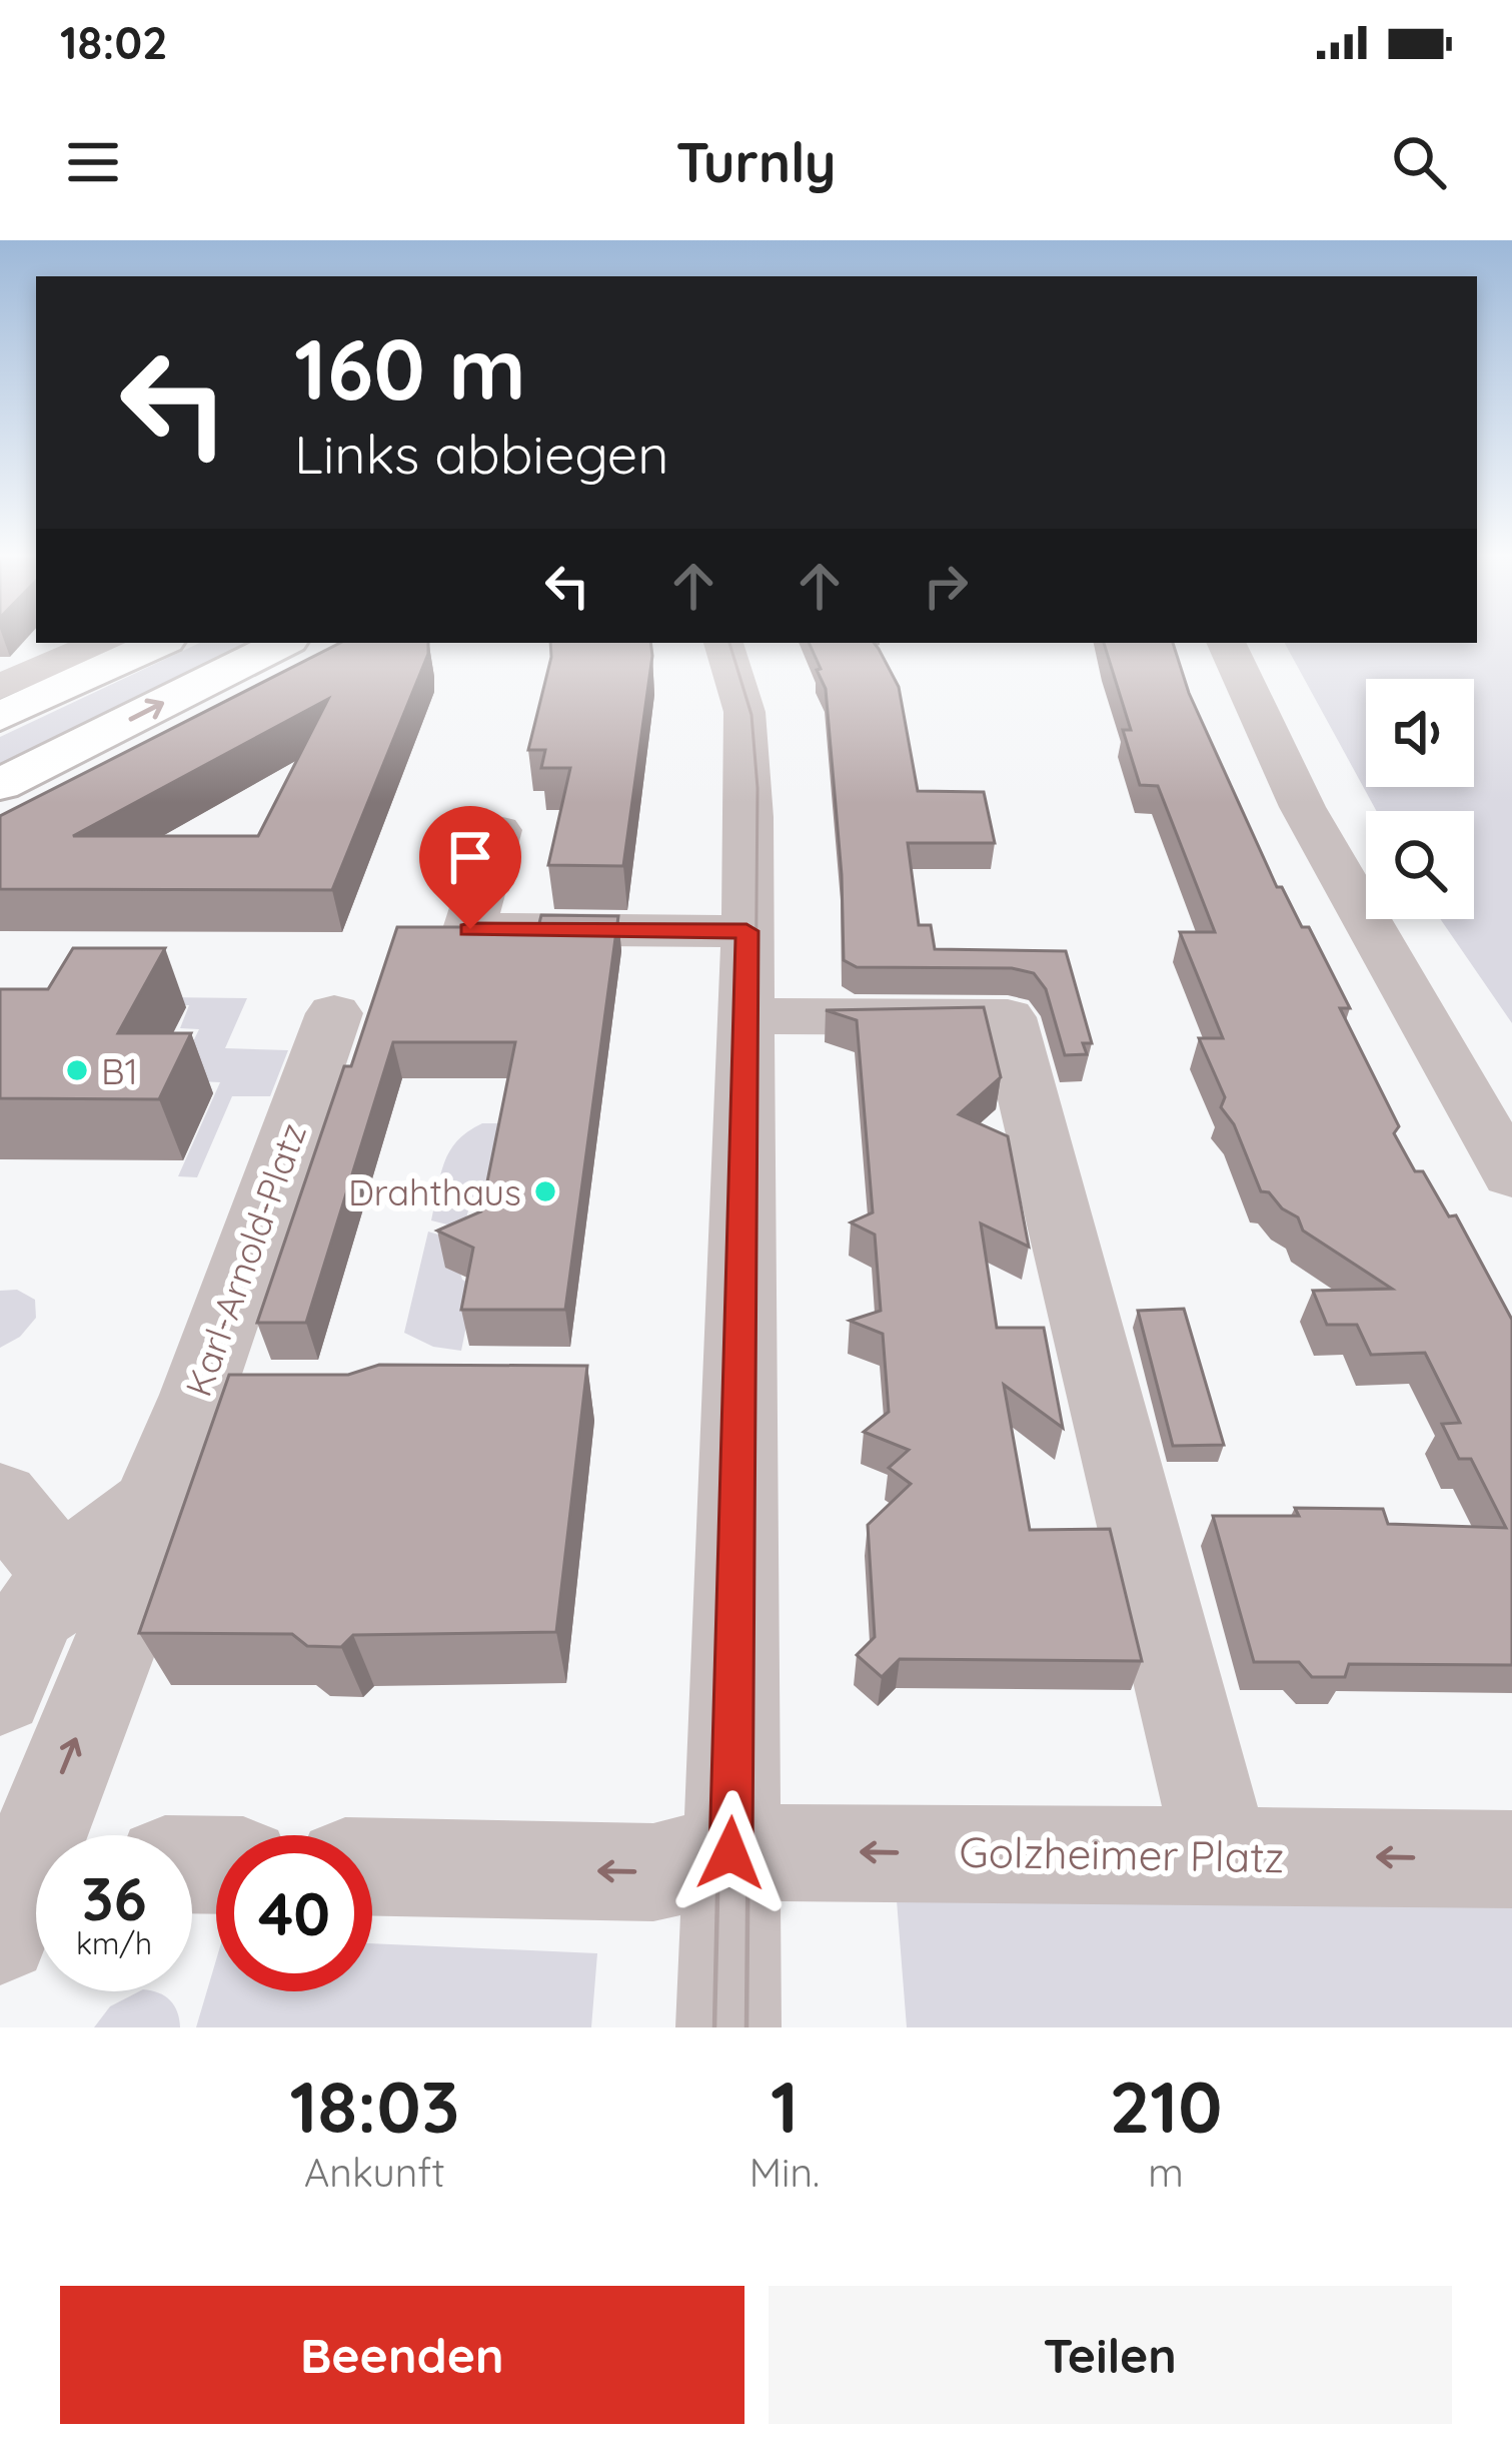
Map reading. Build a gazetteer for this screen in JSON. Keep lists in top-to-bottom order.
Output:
{
  "streets": {
    "street": ["Karl-Arnold-Platz", "Golzheimer Platz"]
  },
  "one_way": ["Golzheimer Platz"],
  "places": ["B1", "Drahthaus"],
  "page": {
    "status": "18:02",
    "header": "Turnly",
    "turn": ["160 m", "Links abbiegen"],
    "speed": "36 km/h",
    "limit": "40",
    "eta": [
      "18:03",
      "Ankunft",
      "1",
      "Min.",
      "210",
      "m"
    ],
    "buttons": ["Beenden", "Teilen"]
  }
}
